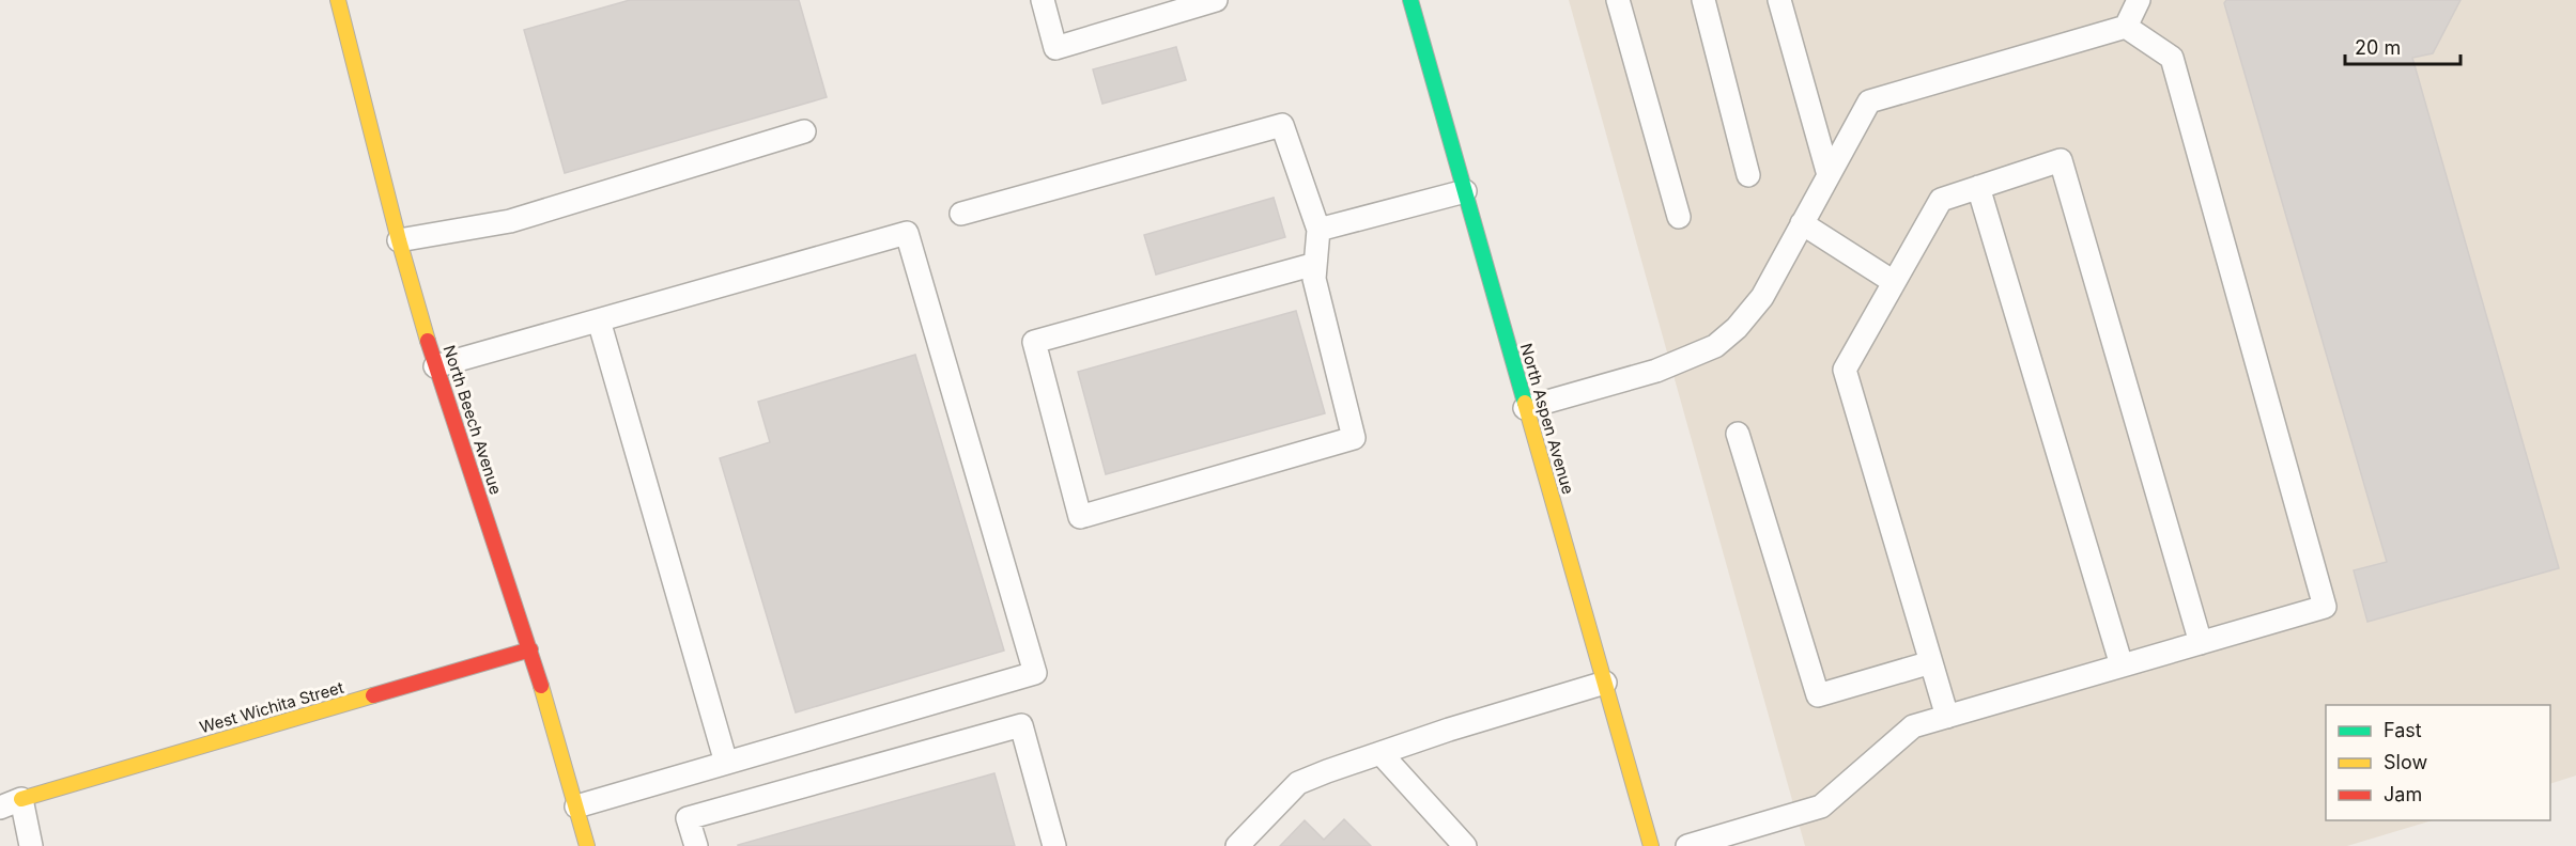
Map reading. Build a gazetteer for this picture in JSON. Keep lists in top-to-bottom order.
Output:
{
  "streets": {
    "street": ["North Aspen Avenue", "North Beech Avenue", "West Wichita Street"]
  },
  "crossings": [
    ["North Beech Avenue", "West Wichita Street"]
  ],
  "legend": ["Fast", "Slow", "Jam"],
  "scale_bar": "20 m"
}
